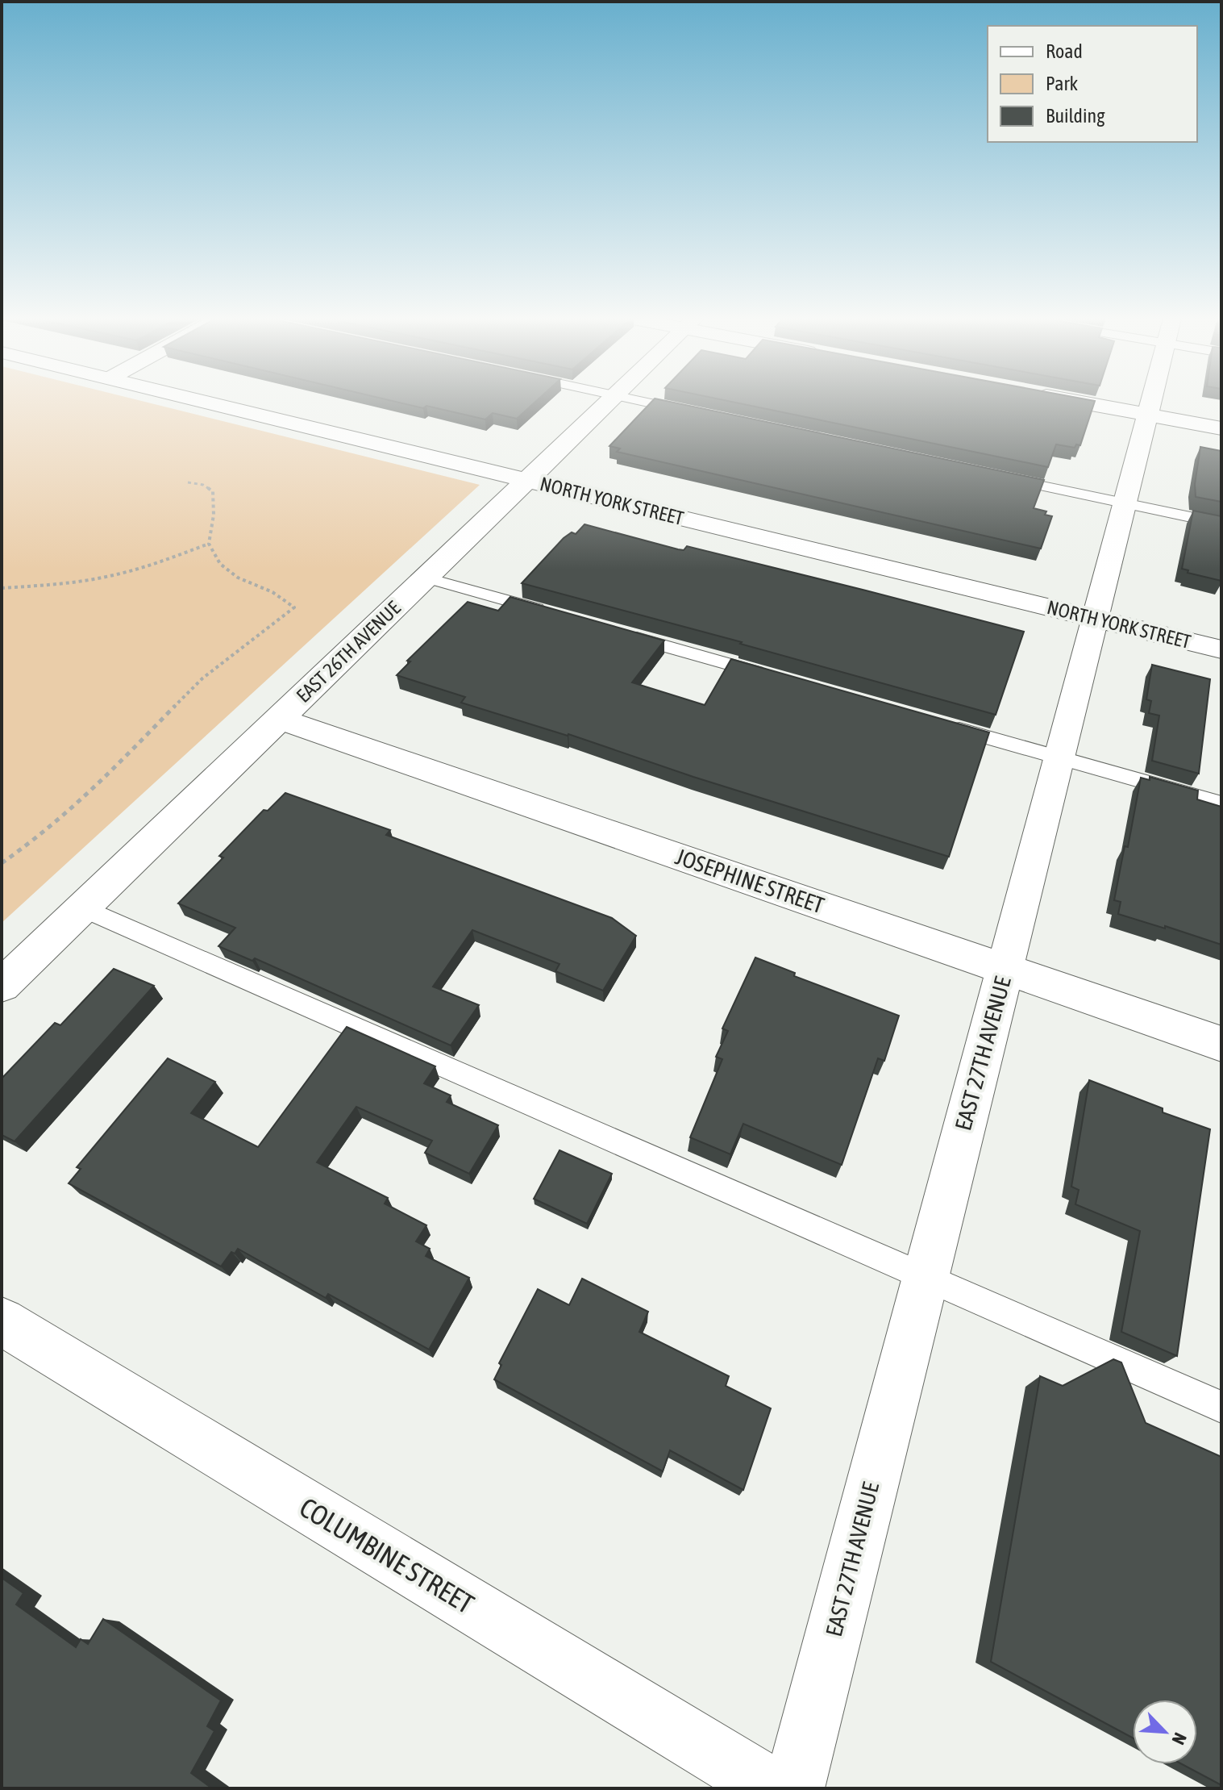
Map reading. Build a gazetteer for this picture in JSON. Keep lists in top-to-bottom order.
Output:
{
  "streets": {
    "street": [
      "NORTH YORK STREET",
      "EAST 26TH AVENUE",
      "JOSEPHINE STREET",
      "EAST 27TH AVENUE",
      "COLUMBINE STREET"
    ]
  },
  "crossings": [
    ["NORTH YORK STREET", "EAST 26TH AVENUE"],
    ["NORTH YORK STREET", "EAST 27TH AVENUE"],
    ["EAST 26TH AVENUE", "JOSEPHINE STREET"],
    ["JOSEPHINE STREET", "EAST 27TH AVENUE"]
  ],
  "legend": ["Road", "Park", "Building"],
  "north": "bottom right"
}
